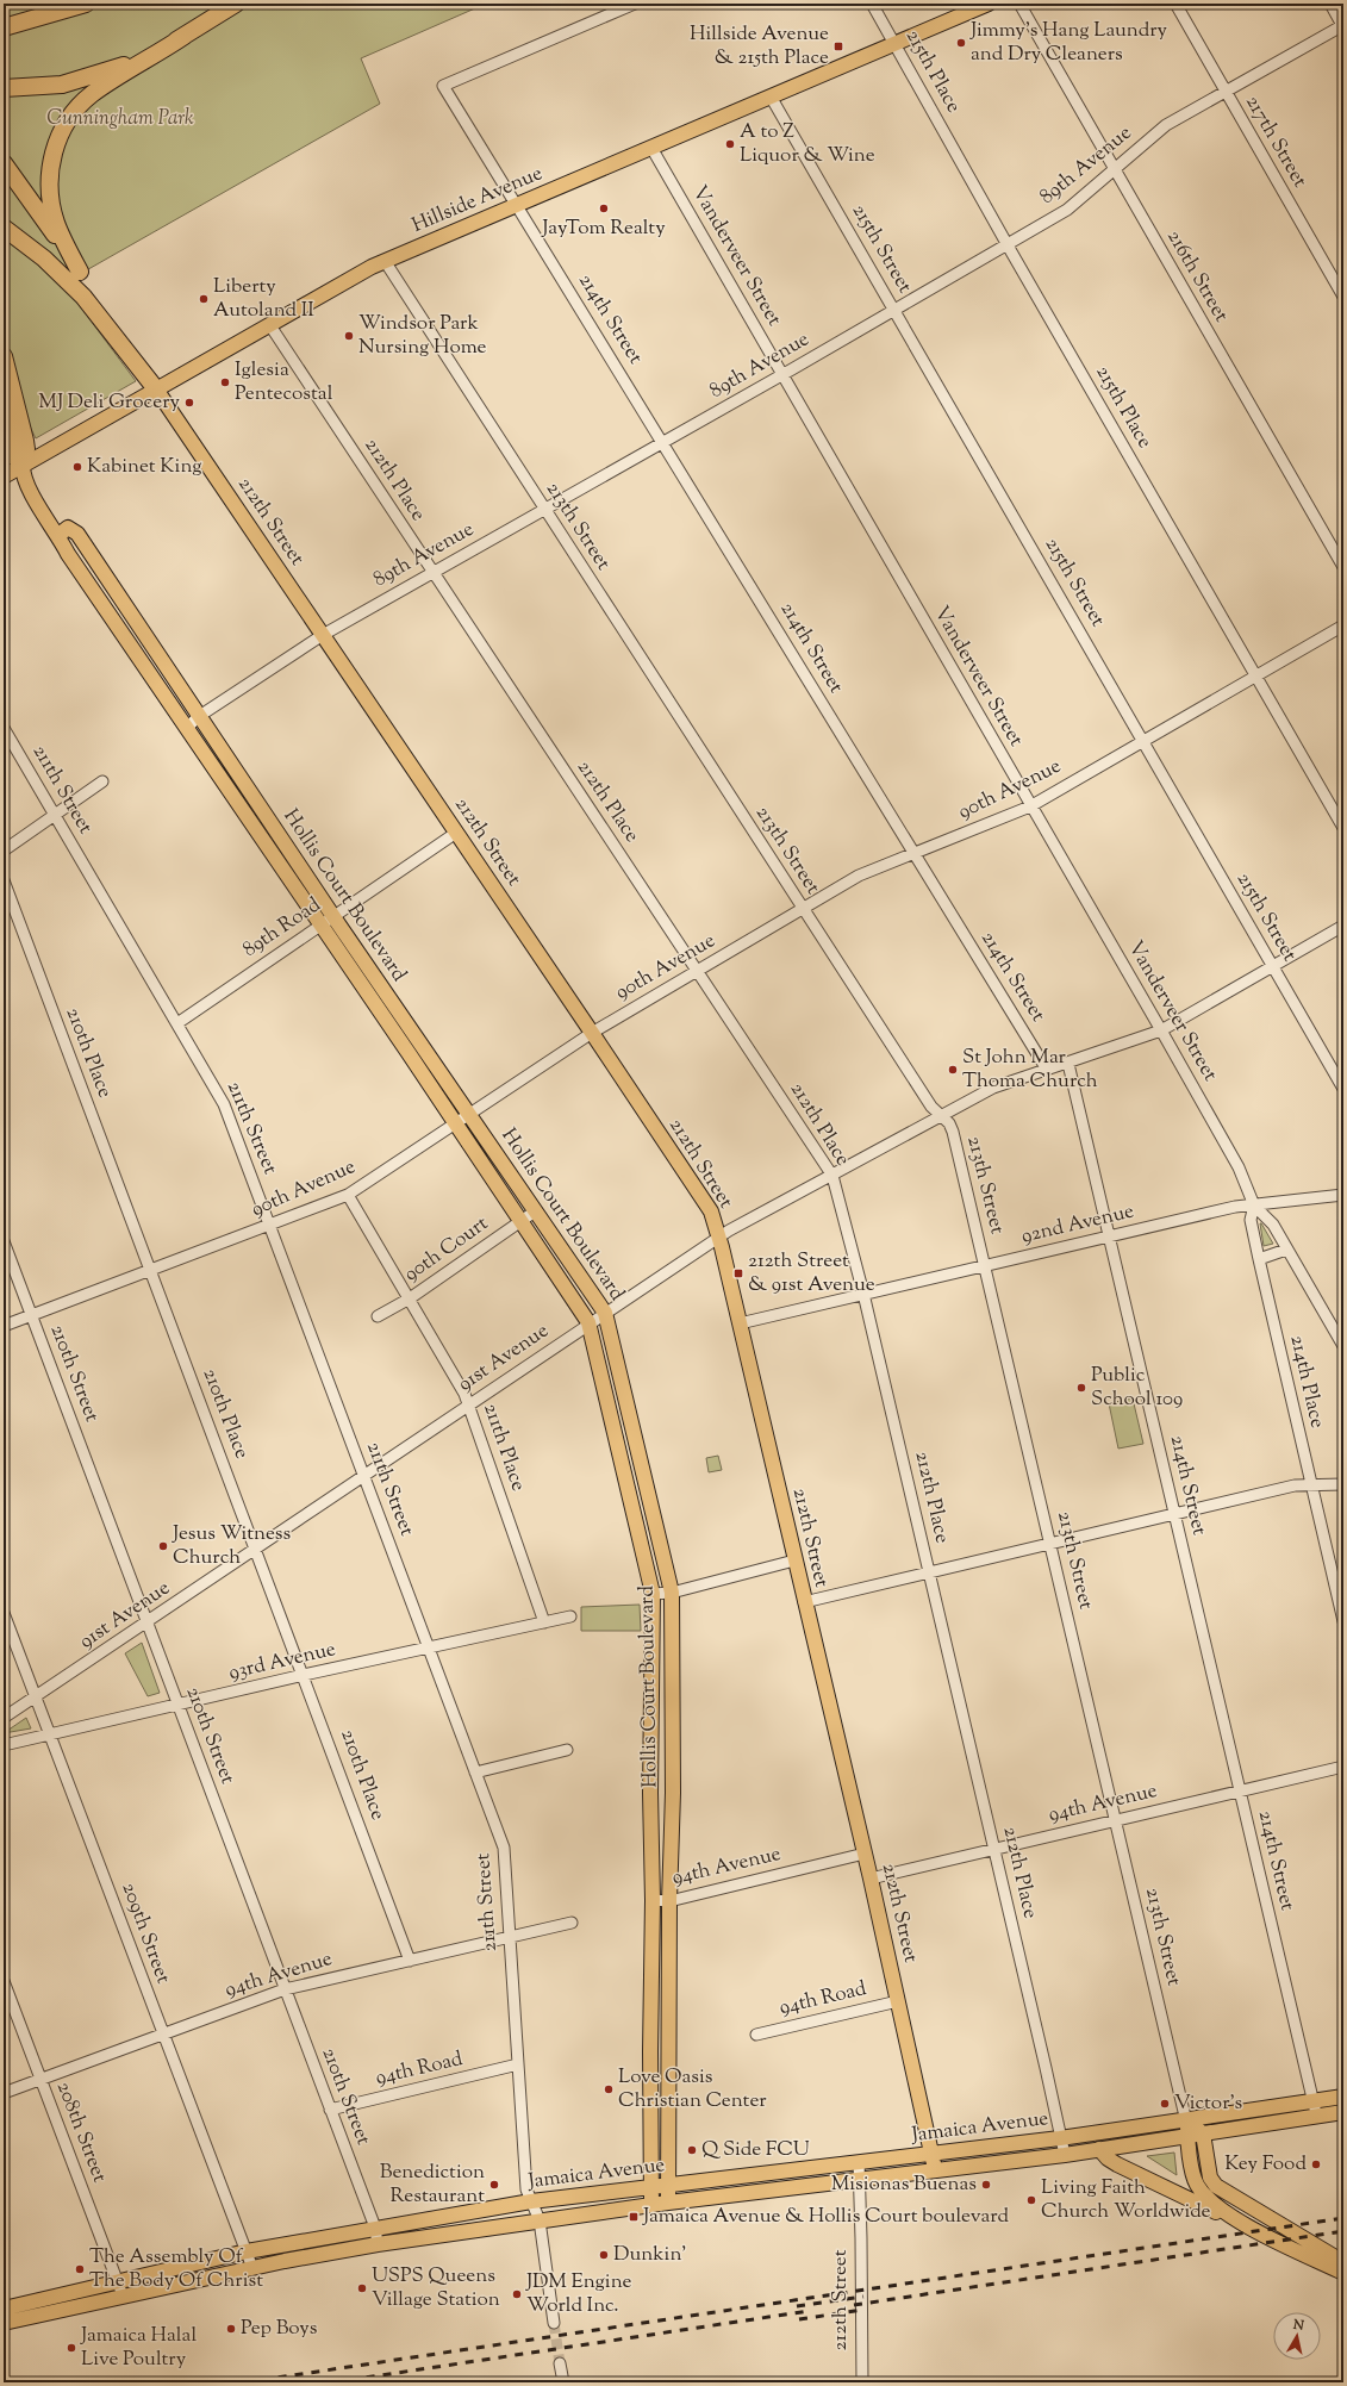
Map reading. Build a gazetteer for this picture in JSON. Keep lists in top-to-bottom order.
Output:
{
  "streets": {
    "main road": [
      "Hillside Avenue",
      "212th Street",
      "Hollis Court Boulevard",
      "Jamaica Avenue"
    ],
    "street": [
      "215th Place",
      "217th Street",
      "89th Avenue",
      "215th Street",
      "Vanderveer Street",
      "216th Street",
      "214th Street",
      "212th Place",
      "213th Street",
      "211th Street",
      "90th Avenue",
      "89th Road",
      "210th Place",
      "92nd Avenue",
      "90th Court",
      "91st Avenue",
      "210th Street",
      "214th Place",
      "211th Place",
      "93rd Avenue",
      "94th Avenue",
      "209th Street",
      "94th Road",
      "208th Street"
    ]
  },
  "crossings": [
    ["215th Place", "89th Avenue"],
    ["215th Place", "Hillside Avenue"],
    ["215th Place", "90th Avenue"],
    ["217th Street", "89th Avenue"],
    ["89th Avenue", "215th Street"],
    ["89th Avenue", "Vanderveer Street"],
    ["89th Avenue", "216th Street"],
    ["89th Avenue", "214th Street"],
    ["89th Avenue", "212th Place"],
    ["89th Avenue", "212th Street"],
    ["89th Avenue", "213th Street"],
    ["89th Avenue", "Hollis Court Boulevard"],
    ["Hillside Avenue", "215th Street"],
    ["Hillside Avenue", "Vanderveer Street"],
    ["Hillside Avenue", "214th Street"],
    ["Hillside Avenue", "212th Place"],
    ["Hillside Avenue", "212th Street"],
    ["Hillside Avenue", "213th Street"],
    ["Hillside Avenue", "Hollis Court Boulevard"],
    ["215th Street", "90th Avenue"],
    ["Vanderveer Street", "90th Avenue"],
    ["Vanderveer Street", "92nd Avenue"],
    ["Vanderveer Street", "214th Place"],
    ["214th Street", "90th Avenue"],
    ["214th Street", "92nd Avenue"],
    ["214th Street", "91st Avenue"],
    ["214th Street", "94th Avenue"],
    ["214th Street", "Jamaica Avenue"],
    ["212th Place", "90th Avenue"],
    ["212th Place", "92nd Avenue"],
    ["212th Place", "91st Avenue"],
    ["212th Place", "94th Avenue"],
    ["212th Place", "Jamaica Avenue"],
    ["212th Street", "90th Avenue"],
    ["212th Street", "89th Road"],
    ["212th Street", "92nd Avenue"],
    ["212th Street", "91st Avenue"],
    ["212th Street", "94th Avenue"],
    ["212th Street", "94th Road"],
    ["212th Street", "Jamaica Avenue"],
    ["213th Street", "90th Avenue"],
    ["213th Street", "92nd Avenue"],
    ["213th Street", "91st Avenue"],
    ["213th Street", "94th Avenue"],
    ["213th Street", "Jamaica Avenue"],
    ["211th Street", "90th Avenue"],
    ["211th Street", "89th Road"],
    ["211th Street", "91st Avenue"],
    ["211th Street", "93rd Avenue"],
    ["211th Street", "94th Avenue"],
    ["211th Street", "94th Road"],
    ["211th Street", "Jamaica Avenue"],
    ["90th Avenue", "Hollis Court Boulevard"],
    ["90th Avenue", "210th Place"],
    ["90th Avenue", "210th Street"],
    ["90th Avenue", "211th Place"],
    ["Hollis Court Boulevard", "89th Road"],
    ["Hollis Court Boulevard", "90th Court"],
    ["Hollis Court Boulevard", "91st Avenue"],
    ["Hollis Court Boulevard", "94th Avenue"],
    ["Hollis Court Boulevard", "Jamaica Avenue"],
    ["210th Place", "91st Avenue"],
    ["210th Place", "93rd Avenue"],
    ["210th Place", "94th Avenue"],
    ["92nd Avenue", "214th Place"],
    ["90th Court", "211th Place"],
    ["91st Avenue", "210th Street"],
    ["91st Avenue", "211th Place"],
    ["91st Avenue", "209th Street"],
    ["210th Street", "93rd Avenue"],
    ["210th Street", "94th Avenue"],
    ["210th Street", "94th Road"],
    ["210th Street", "Jamaica Avenue"],
    ["211th Place", "93rd Avenue"],
    ["93rd Avenue", "209th Street"],
    ["94th Avenue", "209th Street"],
    ["94th Avenue", "208th Street"],
    ["209th Street", "Jamaica Avenue"],
    ["Jamaica Avenue", "208th Street"]
  ],
  "parks": ["Cunningham Park"],
  "places": {
    "other": [
      "Jimmy's Hang Laundry and Dry Cleaners",
      "A to Z Liquor & Wine",
      "JayTom Realty",
      "Liberty Autoland II",
      "Windsor Park Nursing Home",
      "Iglesia Pentecostal",
      "MJ Deli Grocery",
      "Kabinet King",
      "St John Mar Thoma Church",
      "Public School 109",
      "Jesus Witness Church",
      "Love Oasis Christian Center",
      "Victor’s",
      "Q Side FCU",
      "Key Food",
      "Benediction Restaurant",
      "Misionas Buenas",
      "Living Faith Church Worldwide",
      "Dunkin'",
      "The Assembly Of The Body Of Christ",
      "USPS Queens Village Station",
      "JDM Engine World Inc.",
      "Pep Boys",
      "Jamaica Halal Live Poultry"
    ],
    "transit": ["Hillside Avenue & 215th Place", "212th Street & 91st Avenue", "Jamaica Avenue & Hollis Court boulevard"]
  },
  "north": "top"
}
